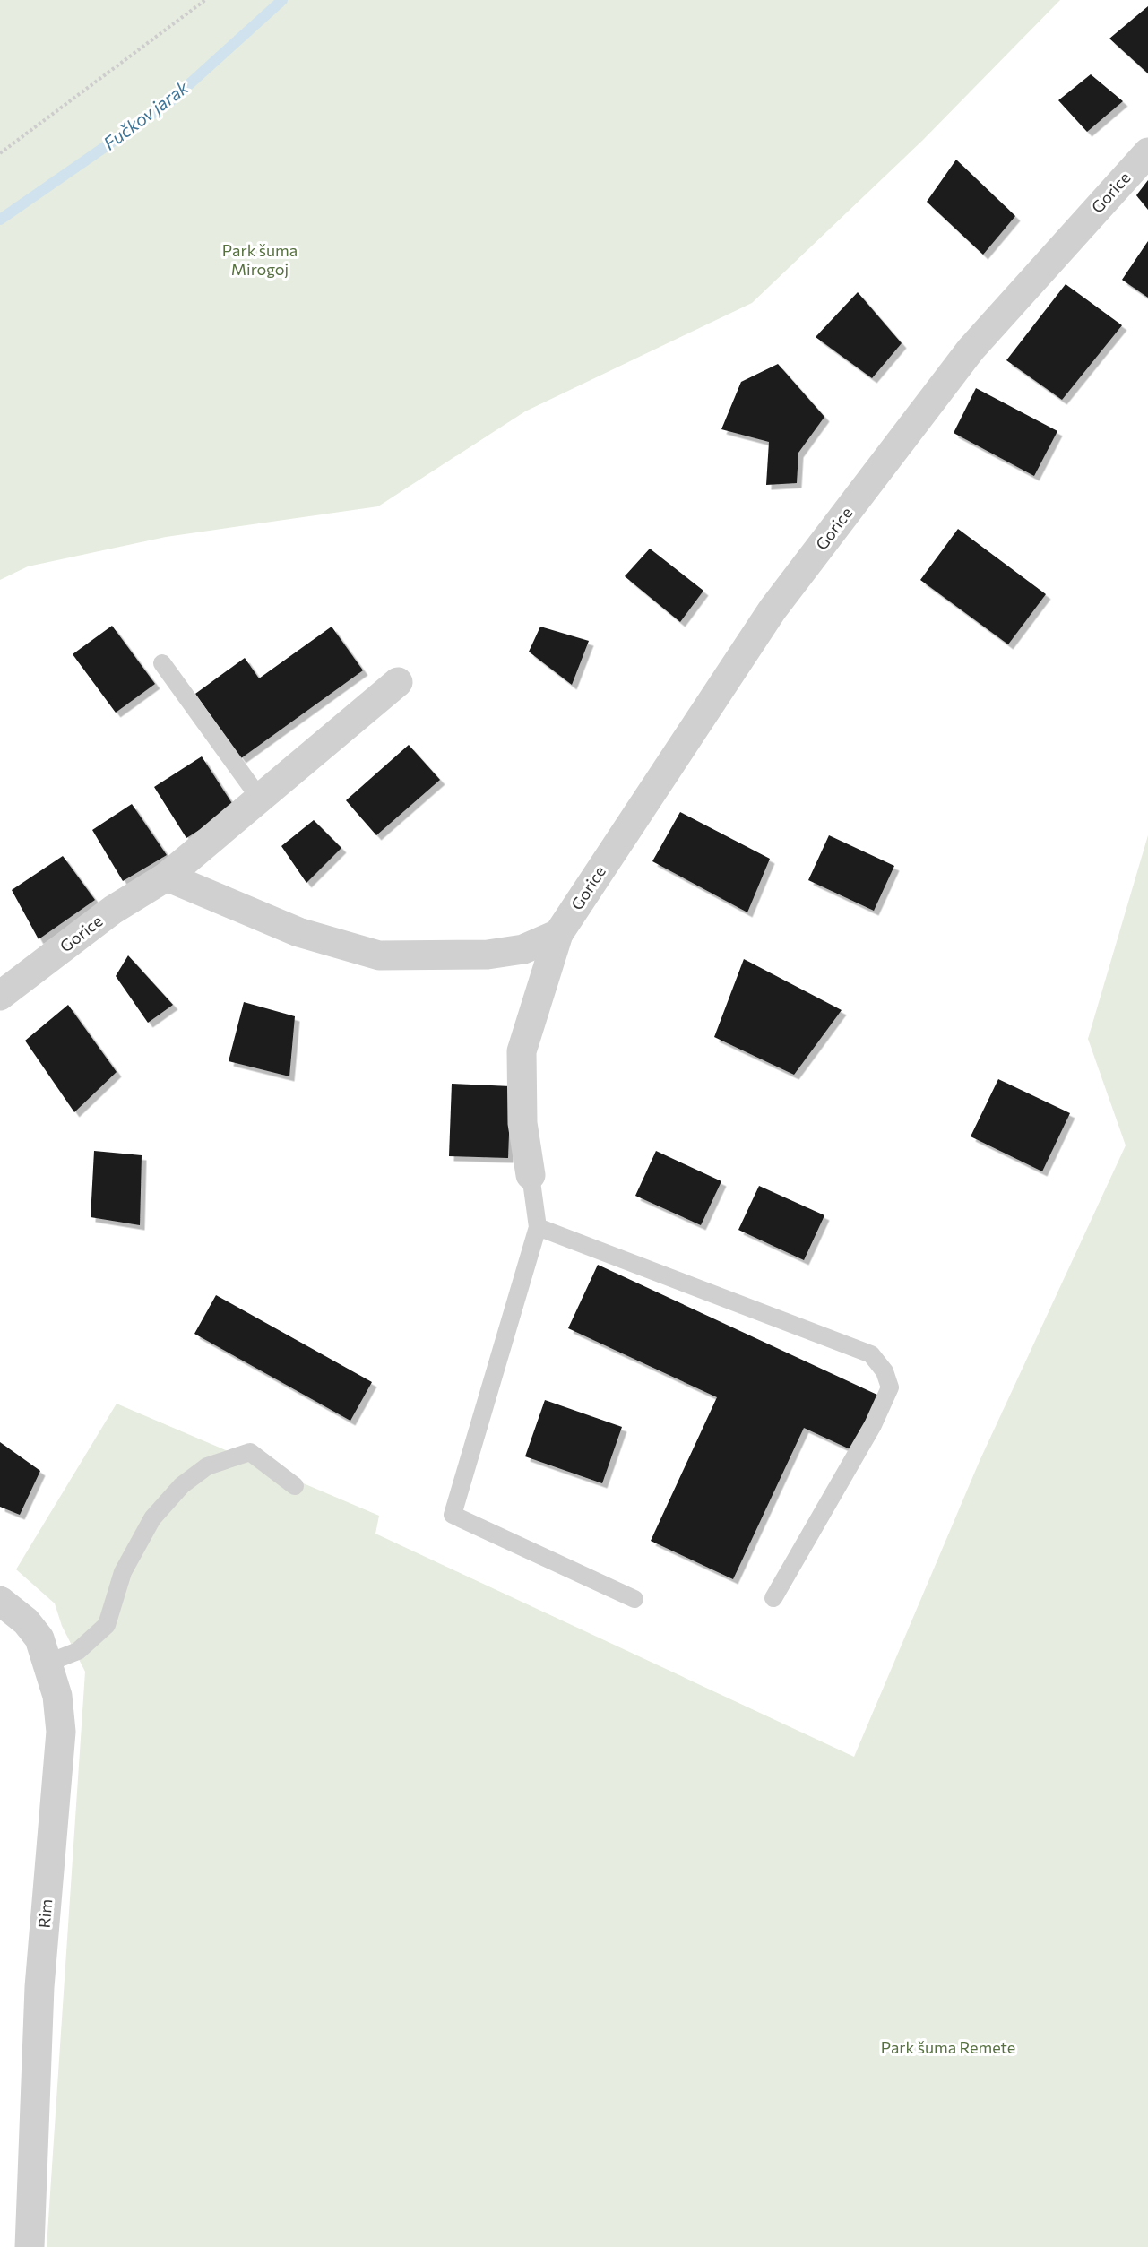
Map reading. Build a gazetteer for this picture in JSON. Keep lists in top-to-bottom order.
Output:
{
  "streets": {
    "street": ["Gorice", "Rim"]
  },
  "water": ["Fučkov jarak"],
  "parks": ["Park šuma Mirogoj", "Park šuma Remete"]
}
